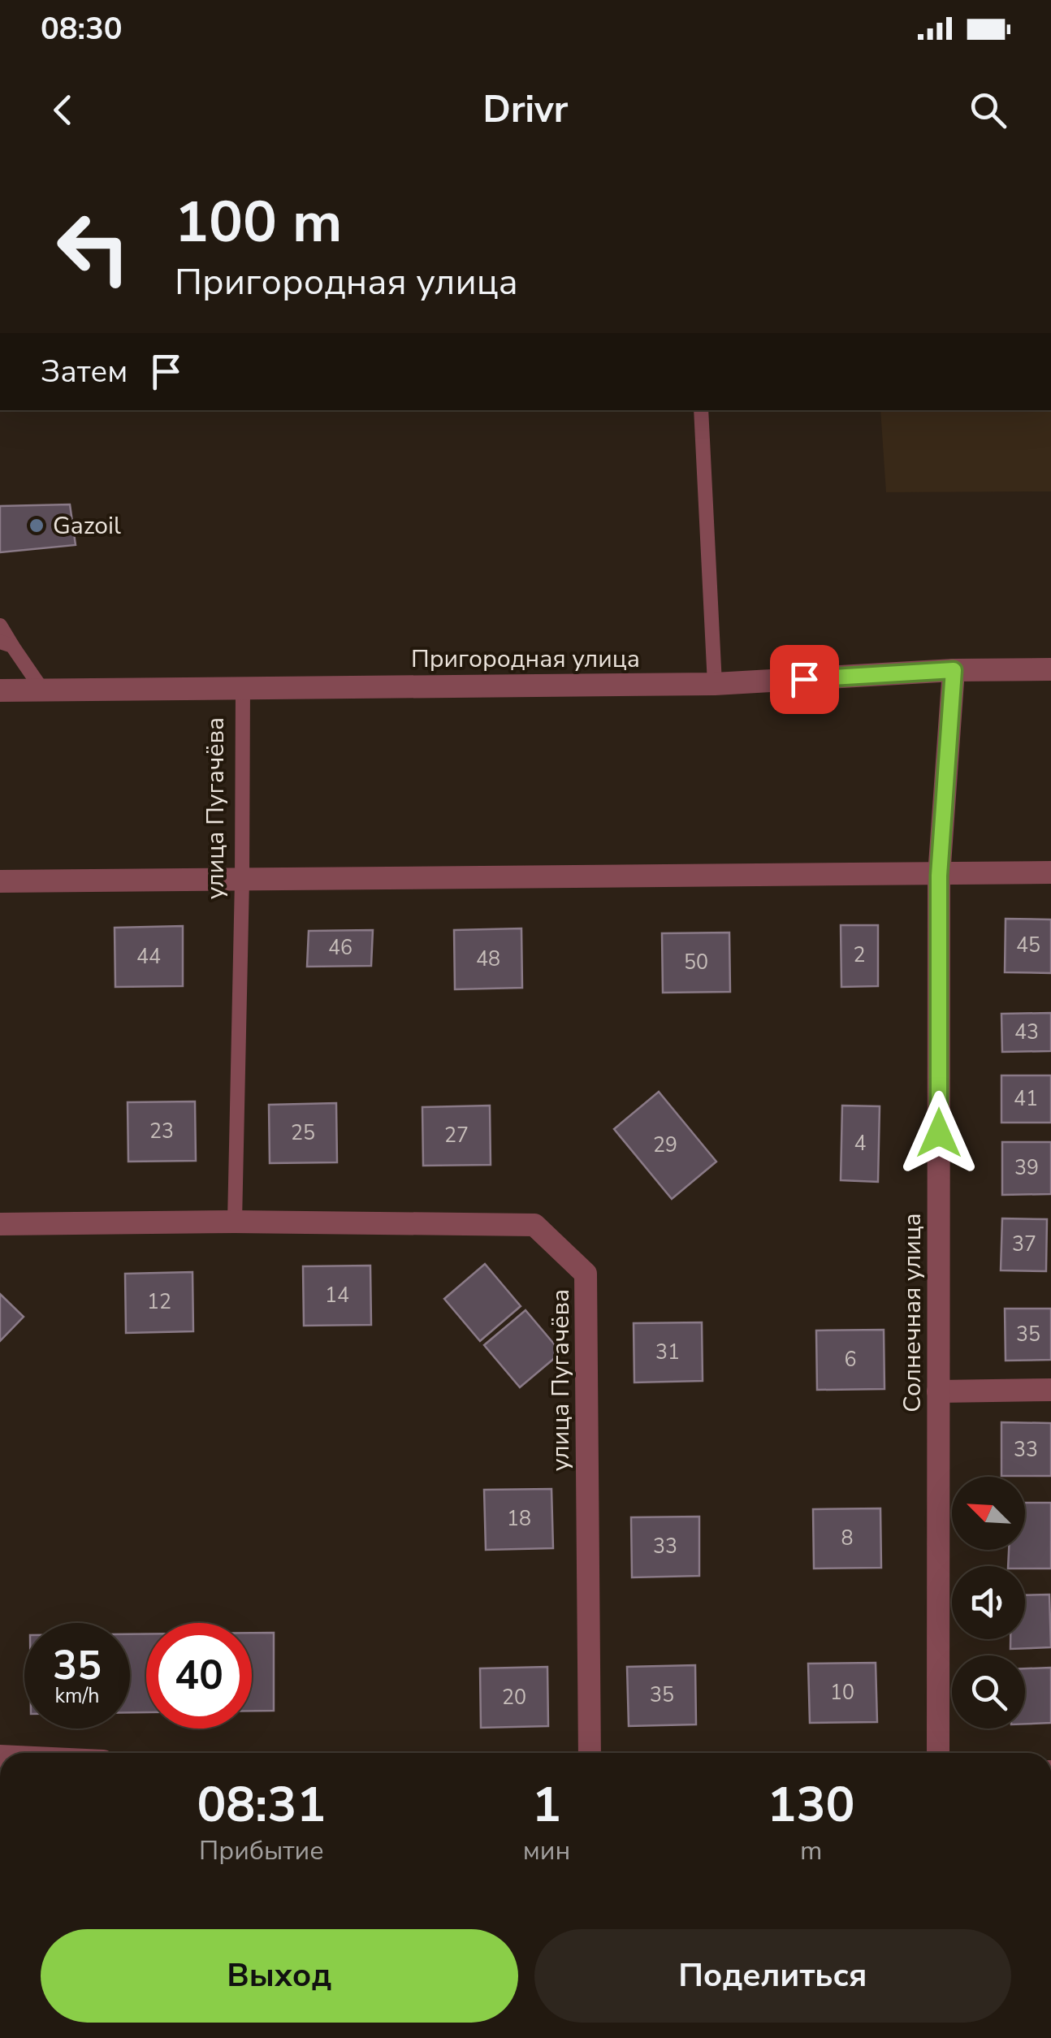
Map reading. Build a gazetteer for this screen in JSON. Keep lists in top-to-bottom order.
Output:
{
  "streets": {
    "street": ["Пригородная улица", "улица Пугачёва", "Солнечная улица"]
  },
  "crossings": [
    ["Пригородная улица", "улица Пугачёва"],
    ["Пригородная улица", "Солнечная улица"]
  ],
  "places": ["Gazoil"],
  "house_numbers": [
    "45",
    "46",
    "2",
    "44",
    "48",
    "50",
    "43",
    "41",
    "23",
    "25",
    "27",
    "4",
    "29",
    "39",
    "37",
    "14",
    "12",
    "35",
    "31",
    "6",
    "33",
    "18",
    "8",
    "33",
    "10",
    "35",
    "20"
  ],
  "north": "top left",
  "page": {
    "status": "08:30",
    "header": "Drivr",
    "turn": ["100 m", "Пригородная улица"],
    "then": "Затем",
    "speed": "35 km/h",
    "limit": "40",
    "eta": [
      "08:31",
      "Прибытие",
      "1",
      "мин",
      "130",
      "m"
    ],
    "buttons": ["Выход", "Поделиться"]
  }
}
